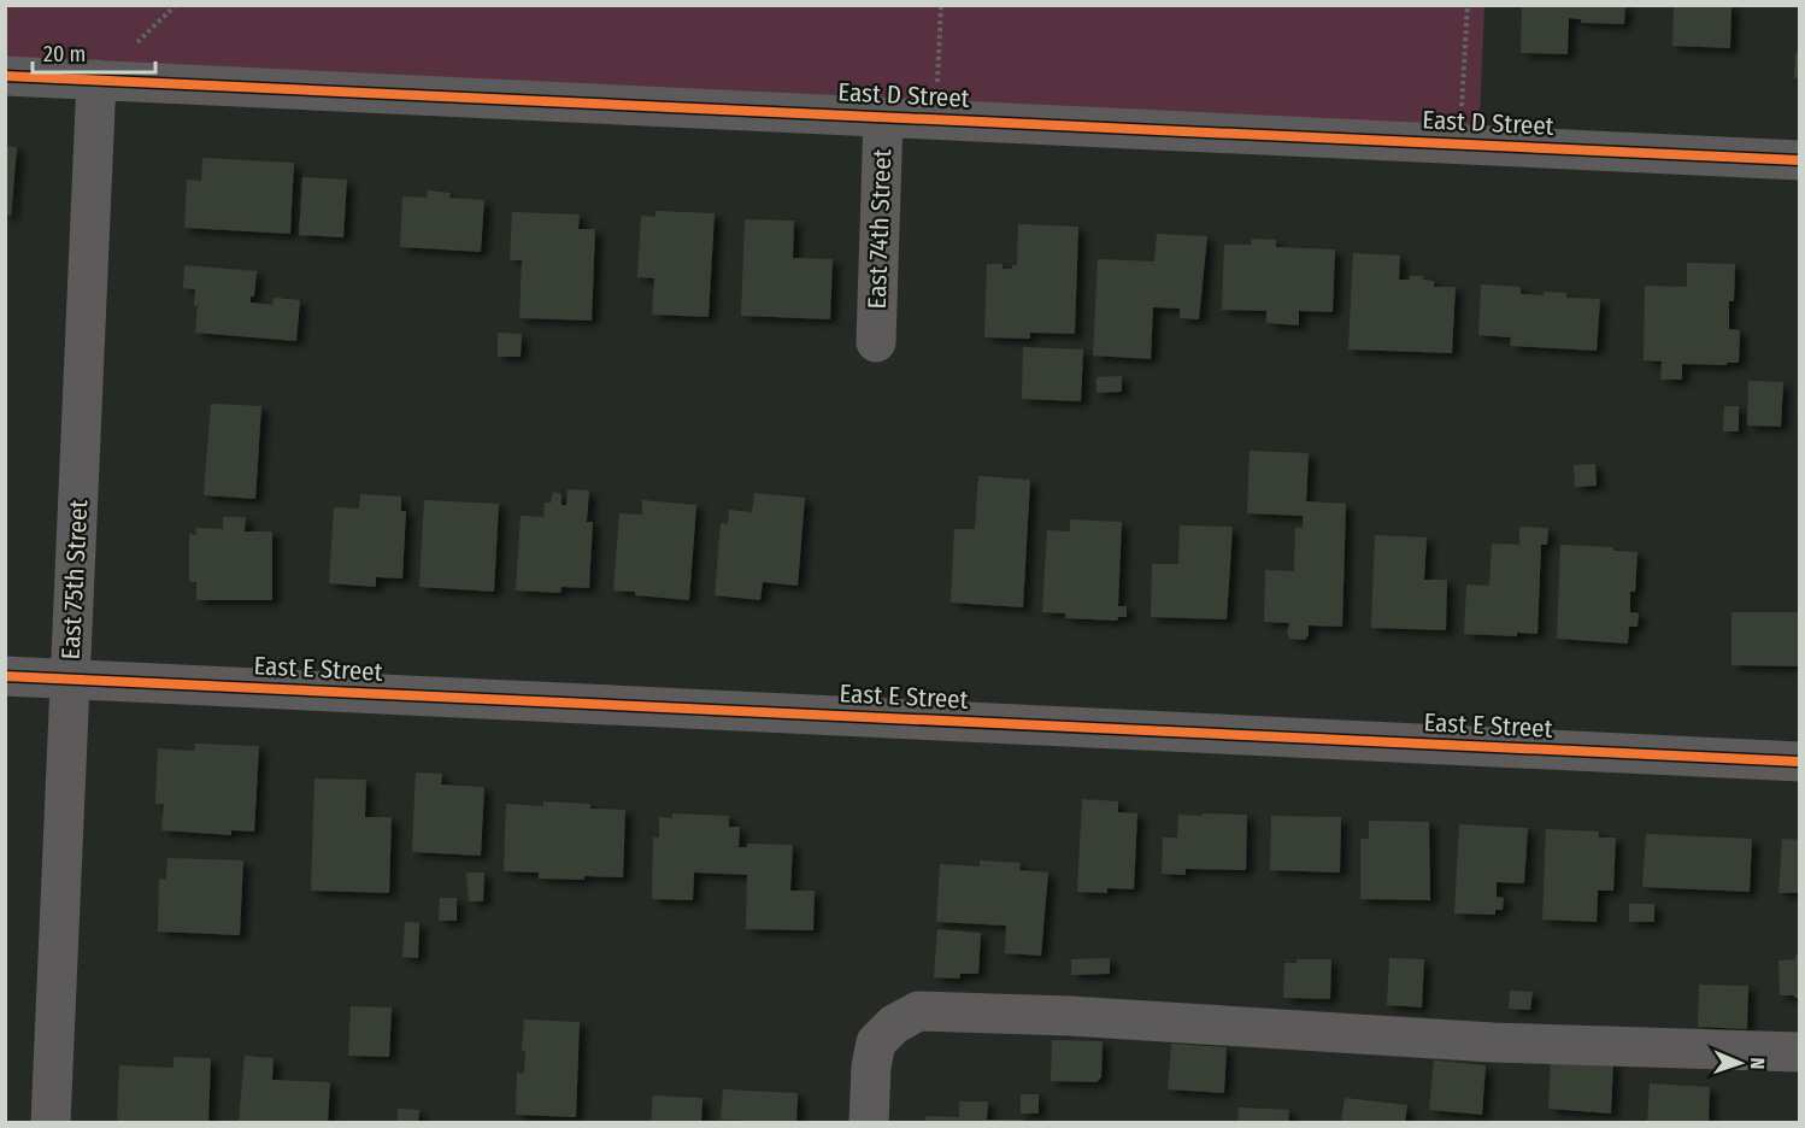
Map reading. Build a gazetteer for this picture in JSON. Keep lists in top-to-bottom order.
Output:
{
  "streets": {
    "street": [
      "East D Street",
      "East 74th Street",
      "East 75th Street",
      "East E Street"
    ]
  },
  "crossings": [
    ["East D Street", "East 74th Street"],
    ["East D Street", "East 75th Street"],
    ["East 75th Street", "East E Street"]
  ],
  "scale_bar": "20 m",
  "north": "right"
}
